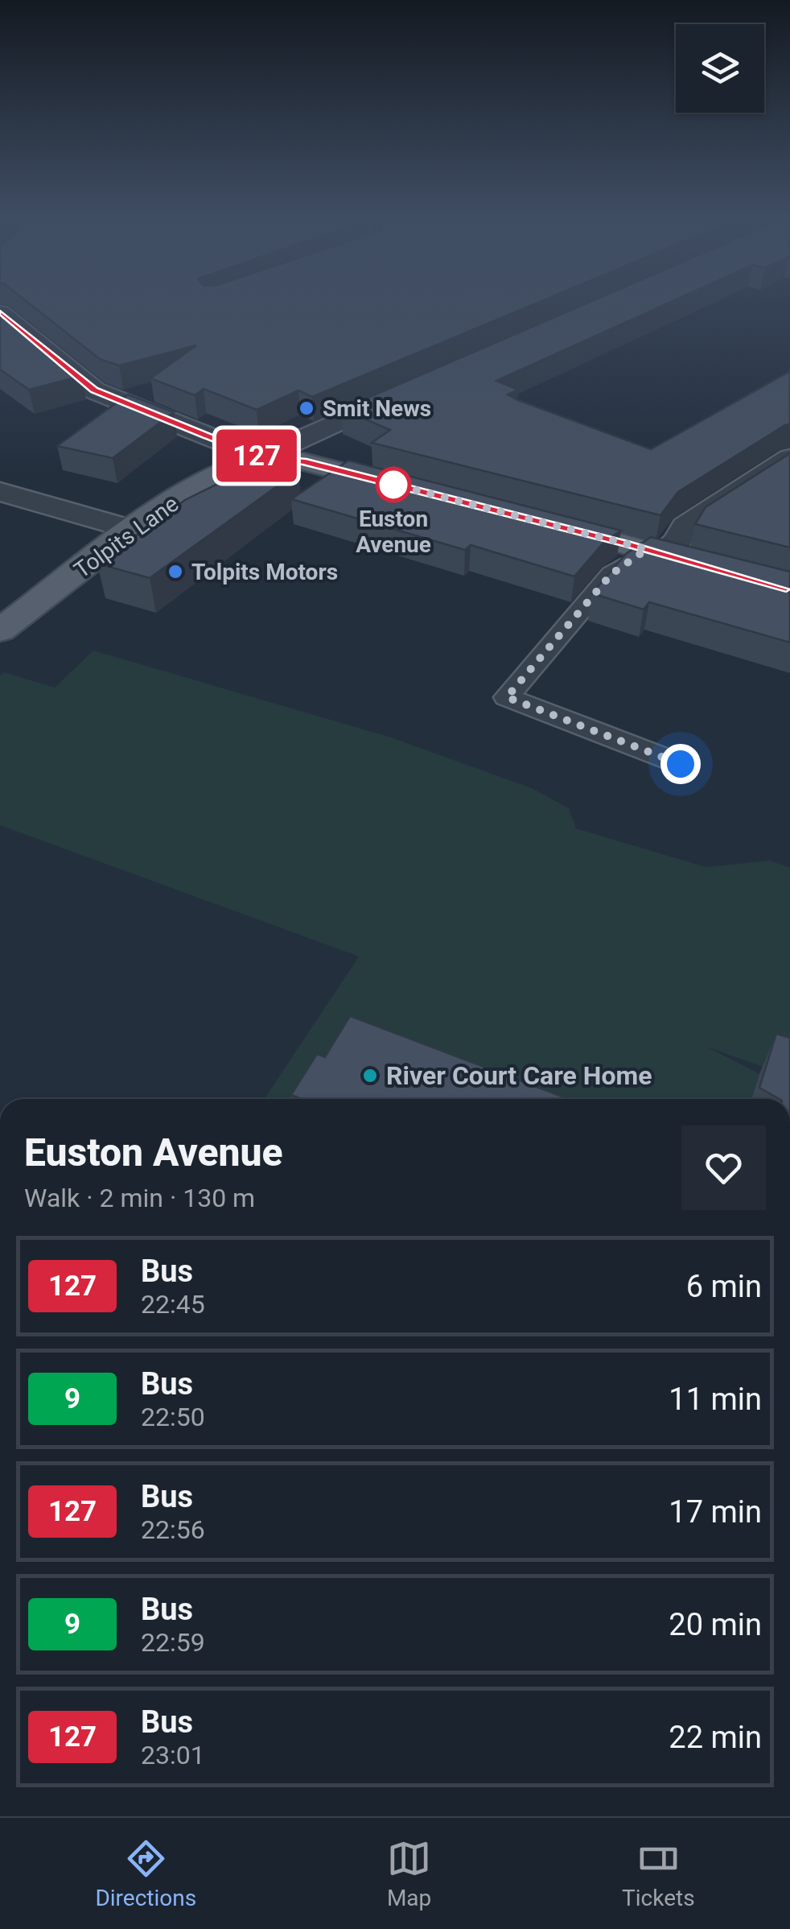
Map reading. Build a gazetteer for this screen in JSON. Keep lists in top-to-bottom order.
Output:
{
  "streets": {
    "main road": ["Tolpits Lane"]
  },
  "places": [
    "Smit News",
    "Euston Avenue",
    "Tolpits Motors",
    "River Court Care Home"
  ],
  "lines": ["bus line 127"],
  "page": {
    "on_map": "127",
    "heading": ["Euston Avenue", "Walk · 2 min · 130 m"],
    "list": [
      {
        "mark": "127",
        "name": "Bus",
        "note": "22:45",
        "value": "6 min"
      },
      {
        "mark": "9",
        "name": "Bus",
        "note": "22:50",
        "value": "11 min"
      },
      {
        "mark": "127",
        "name": "Bus",
        "note": "22:56",
        "value": "17 min"
      },
      {
        "mark": "9",
        "name": "Bus",
        "note": "22:59",
        "value": "20 min"
      },
      {
        "mark": "127",
        "name": "Bus",
        "note": "23:01",
        "value": "22 min"
      }
    ],
    "tabs": ["Directions", "Map", "Tickets"]
  }
}
